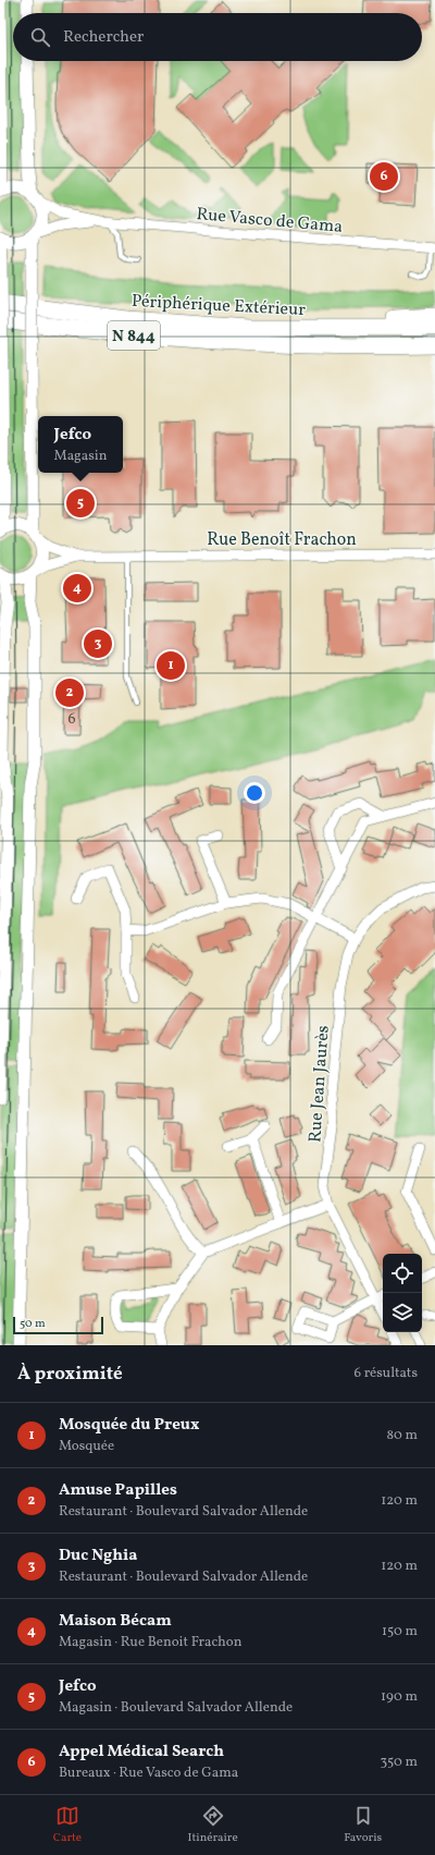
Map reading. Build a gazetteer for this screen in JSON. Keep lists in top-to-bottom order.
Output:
{
  "streets": {
    "highway": ["Périphérique Extérieur", "N 844"],
    "street": ["Rue Vasco de Gama", "Rue Benoît Frachon", "Rue Jean Jaurès"]
  },
  "house_numbers": ["6"],
  "scale_bar": "50 m",
  "page": {
    "search": "Rechercher",
    "pins": [
      "6",
      "5",
      "4",
      "3",
      "1",
      "2"
    ],
    "popup": ["Jefco", "Magasin"],
    "scale": "50 m",
    "heading": ["À proximité", "6 résultats"],
    "list": [
      {
        "mark": "1",
        "name": "Mosquée du Preux",
        "note": "Mosquée",
        "value": "80 m"
      },
      {
        "mark": "2",
        "name": "Amuse Papilles",
        "note": "Restaurant · Boulevard Salvador Allende",
        "value": "120 m"
      },
      {
        "mark": "3",
        "name": "Duc Nghia",
        "note": "Restaurant · Boulevard Salvador Allende",
        "value": "120 m"
      },
      {
        "mark": "4",
        "name": "Maison Bécam",
        "note": "Magasin · Rue Benoit Frachon",
        "value": "150 m"
      },
      {
        "mark": "5",
        "name": "Jefco",
        "note": "Magasin · Boulevard Salvador Allende",
        "value": "190 m"
      },
      {
        "mark": "6",
        "name": "Appel Médical Search",
        "note": "Bureaux · Rue Vasco de Gama",
        "value": "350 m"
      }
    ],
    "nav": ["Carte", "Itinéraire", "Favoris"]
  }
}
